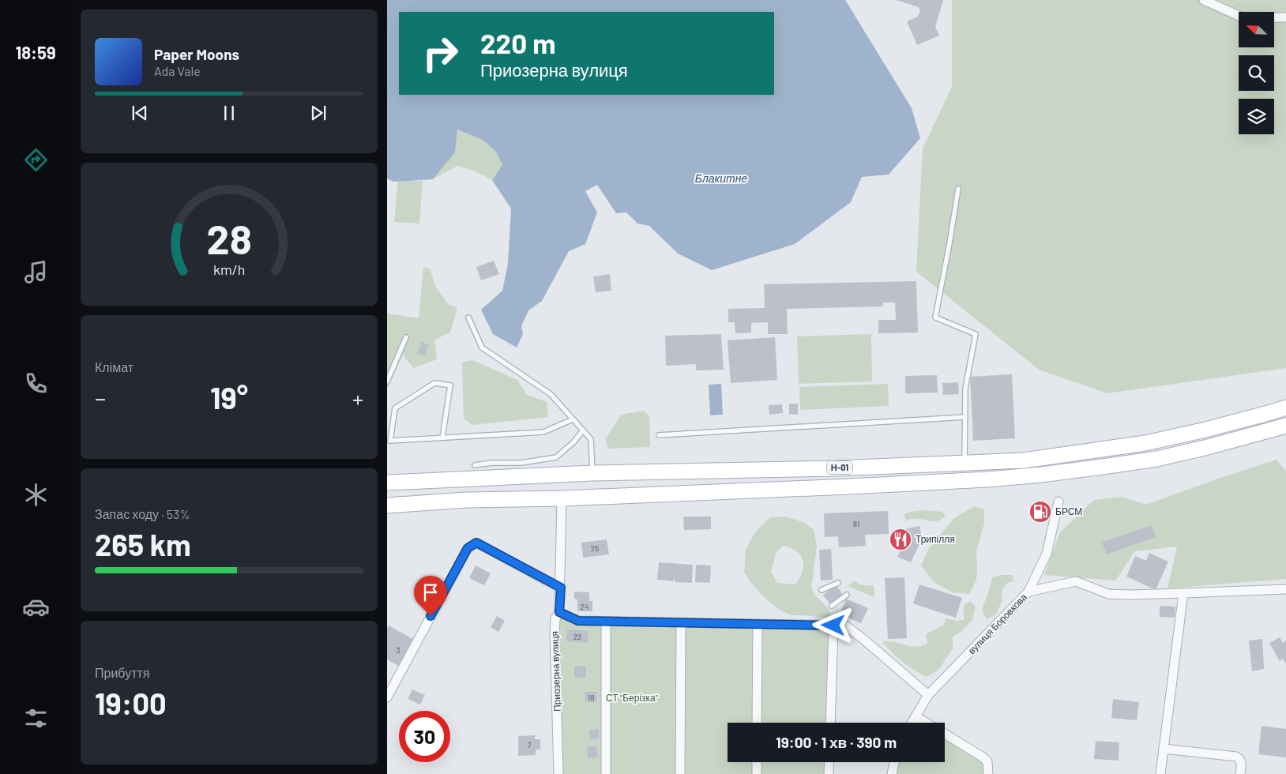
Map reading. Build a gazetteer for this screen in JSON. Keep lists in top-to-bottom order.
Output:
{
  "streets": {
    "main road": ["Н-01"],
    "street": ["вулиця Боровкова", "Приозерна вулиця"]
  },
  "crossings": [
    ["Н-01", "Приозерна вулиця"]
  ],
  "water": ["Блакитне"],
  "parks": ["СТ \"Берізка\""],
  "places": {
    "fuel station": ["БРСМ"],
    "restaurant": ["Трипілля"]
  },
  "house_numbers": [
    "81",
    "26",
    "24",
    "22",
    "3",
    "18",
    "7"
  ],
  "north": "top left",
  "page": {
    "tabs": "18:59",
    "turn": ["220 m", "Приозерна вулиця"],
    "song": ["Paper Moons", "Ada Vale"],
    "tile": [
      "Клімат",
      ["Запас ходу · 53%", "265 km"],
      ["Прибуття", "19:00"]
    ],
    "heat": ["−", "19°", "+"],
    "limit": "30",
    "trip": "19:00 · 1 хв · 390 m",
    "gauge": ["28", "km/h"]
  }
}
